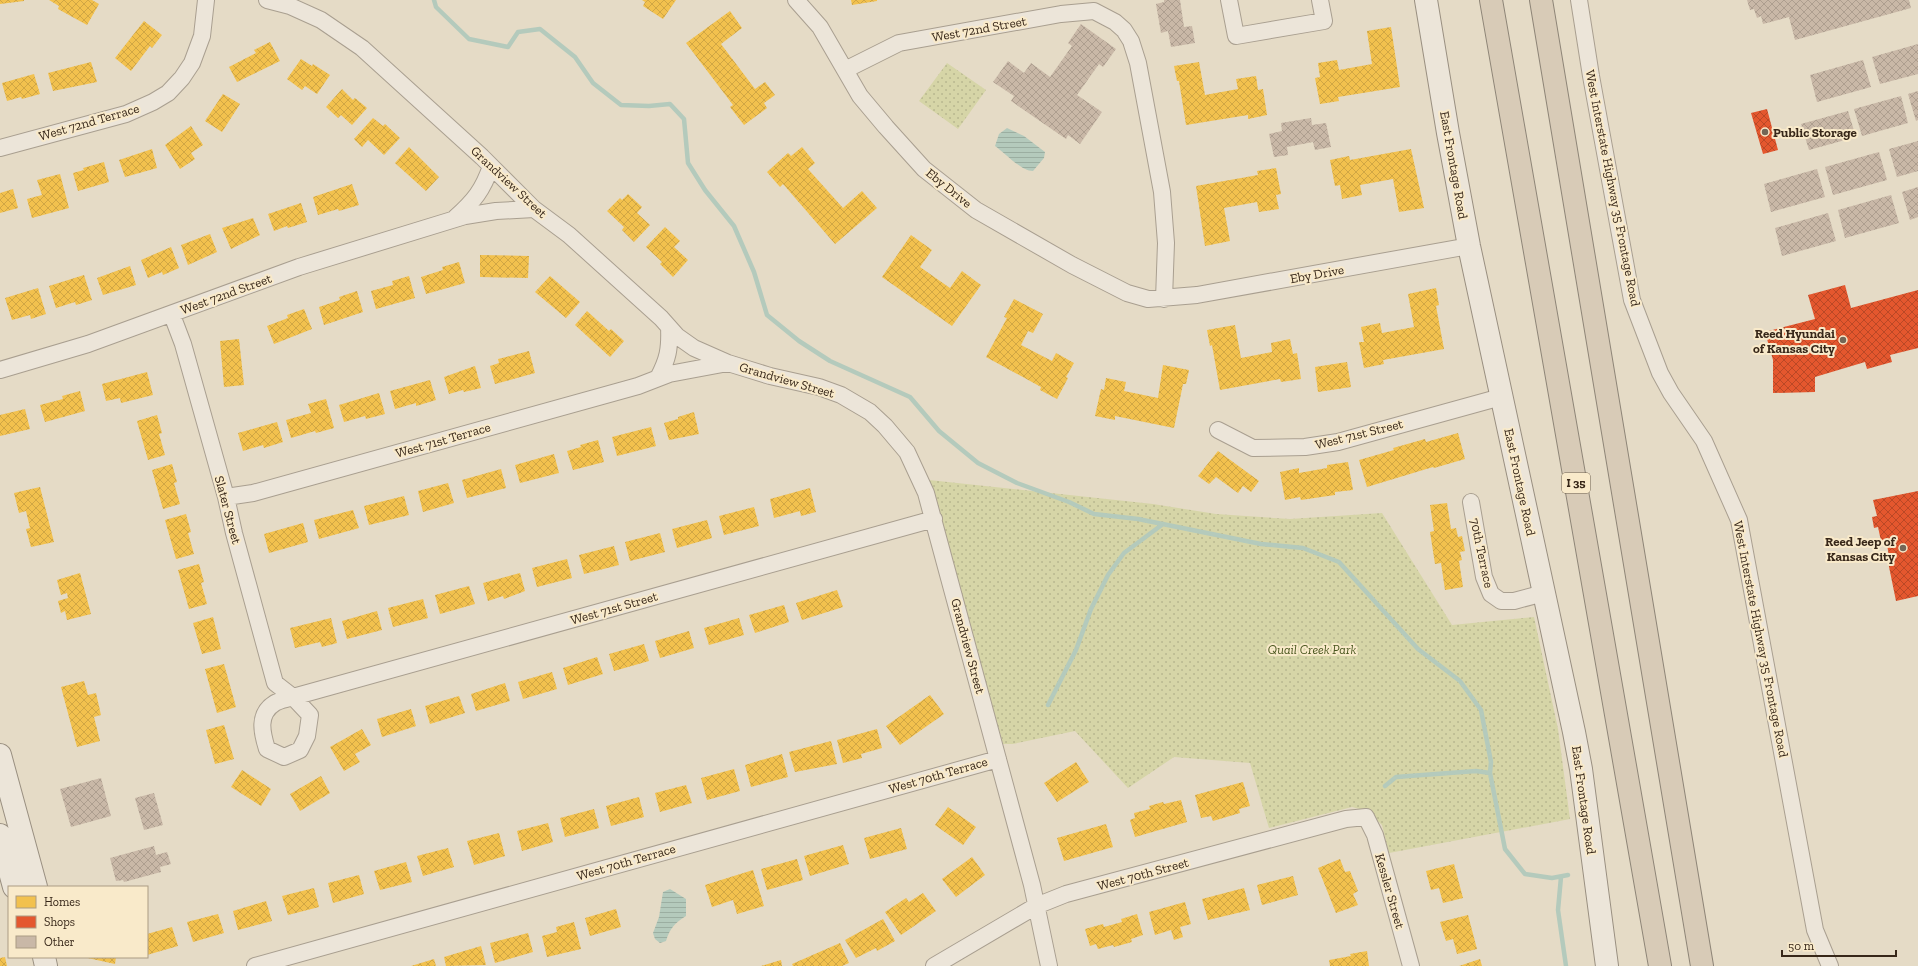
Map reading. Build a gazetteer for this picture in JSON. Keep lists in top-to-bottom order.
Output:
{
  "streets": {
    "highway": ["I 35"],
    "street": [
      "West 72nd Street",
      "West 72nd Terrace",
      "East Frontage Road",
      "Grandview Street",
      "Eby Drive",
      "West Interstate Highway 35 Frontage Road",
      "West 71st Street",
      "West 71st Terrace",
      "Slater Street",
      "70th Terrace",
      "West 70th Terrace",
      "West 70th Street",
      "Kessler Street"
    ]
  },
  "crossings": [
    ["West 72nd Street", "Grandview Street"],
    ["West 72nd Street", "Eby Drive"],
    ["West 72nd Street", "Slater Street"],
    ["East Frontage Road", "Eby Drive"],
    ["East Frontage Road", "West 71st Street"],
    ["East Frontage Road", "70th Terrace"],
    ["Grandview Street", "West 71st Street"],
    ["Grandview Street", "West 71st Terrace"],
    ["Grandview Street", "West 70th Terrace"],
    ["Grandview Street", "West 70th Street"],
    ["West 71st Street", "Slater Street"],
    ["West 71st Terrace", "Slater Street"],
    ["West 70th Street", "Kessler Street"]
  ],
  "parks": ["Quail Creek Park"],
  "places": ["Public Storage", "Reed Hyundai of Kansas City", "Reed Jeep of Kansas City"],
  "legend": ["Homes", "Shops", "Other"],
  "scale_bar": "50 m"
}
